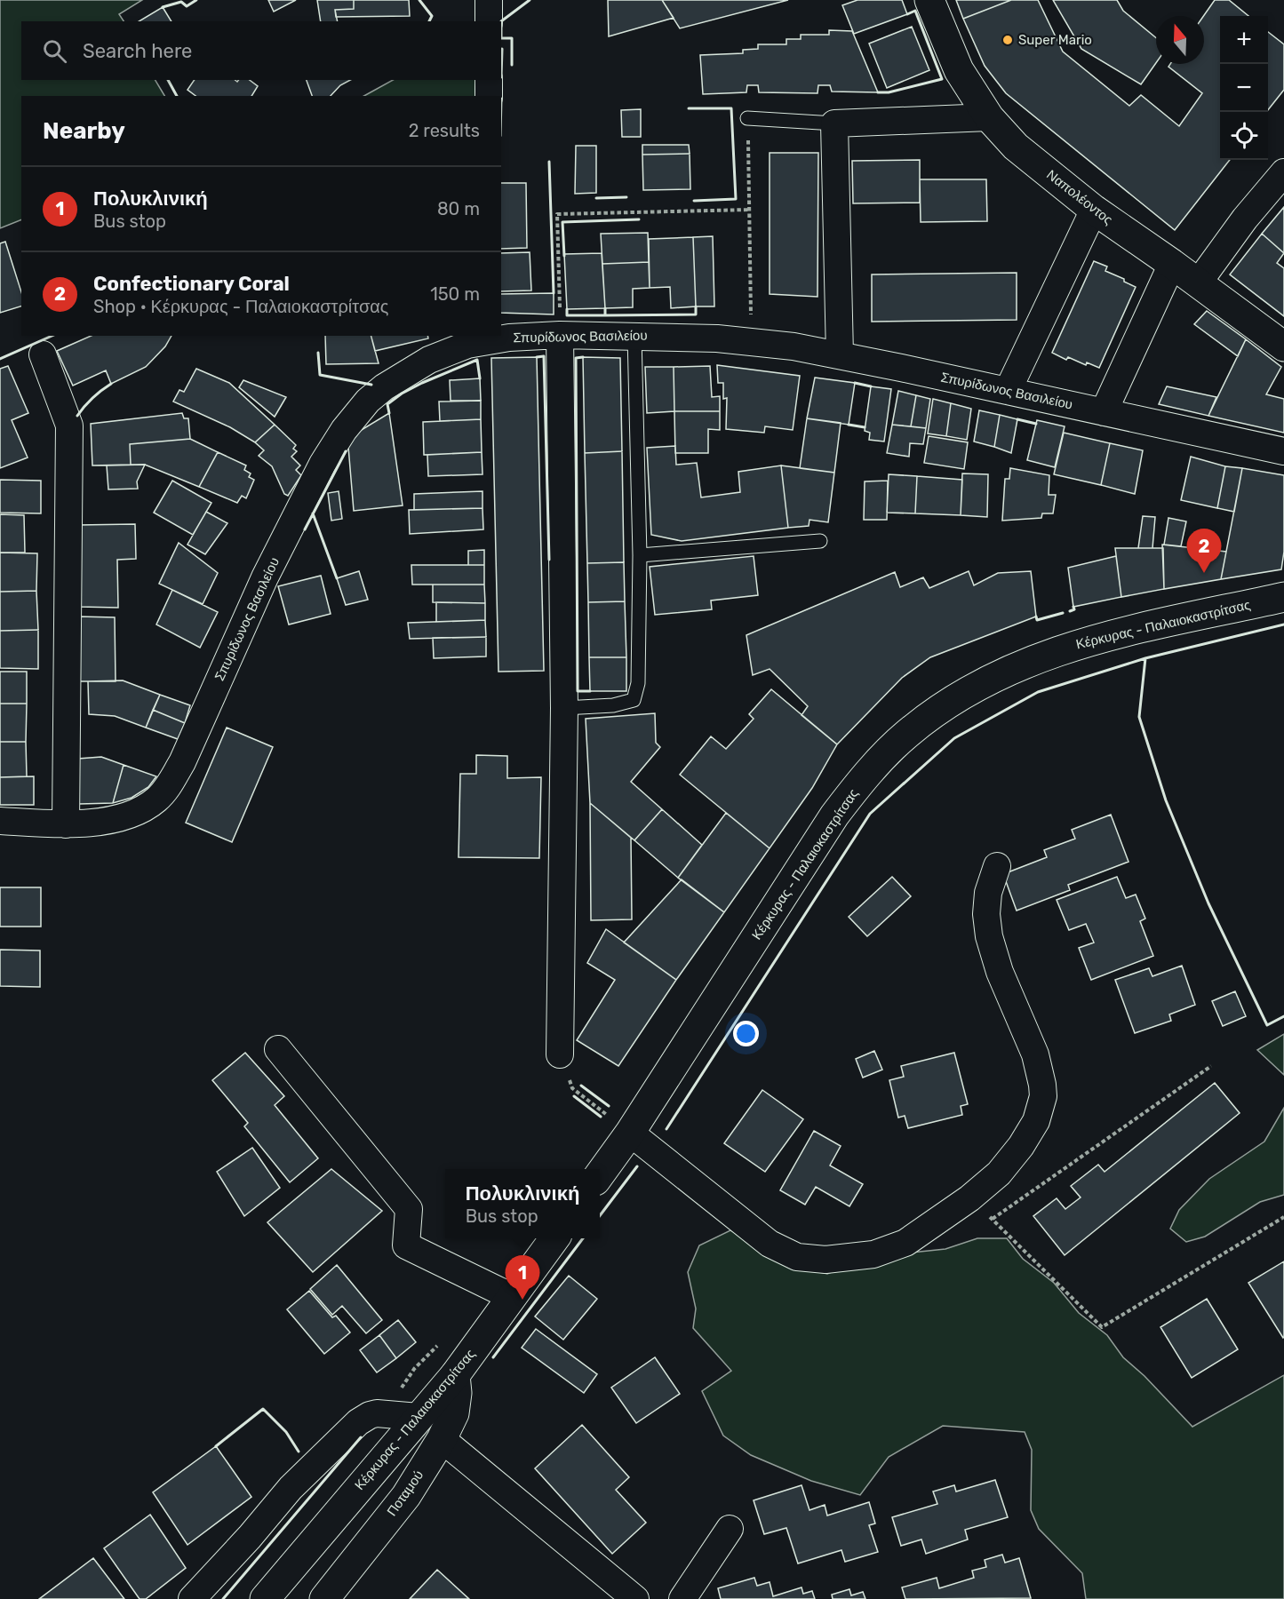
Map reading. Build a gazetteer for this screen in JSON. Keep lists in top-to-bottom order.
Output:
{
  "streets": {
    "main road": ["Ναπολέοντος", "Κέρκυρας - Παλαιοκαστρίτσας", "Ποταμού"],
    "street": ["Σπυρίδωνος Βασιλείου"]
  },
  "crossings": [
    ["Κέρκυρας - Παλαιοκαστρίτσας", "Ποταμού"]
  ],
  "places": ["Super Mario"],
  "north": "top",
  "page": {
    "map_buttons": ["+", "−"],
    "search": "Search here",
    "heading": ["Nearby", "2 results"],
    "list": [
      {
        "mark": "1",
        "name": "Πολυκλινική",
        "note": "Bus stop",
        "value": "80 m"
      },
      {
        "mark": "2",
        "name": "Confectionary Coral",
        "note": "Shop · Κέρκυρας - Παλαιοκαστρίτσας",
        "value": "150 m"
      }
    ],
    "pins": ["2", "1"],
    "popup": ["Πολυκλινική", "Bus stop"]
  }
}
